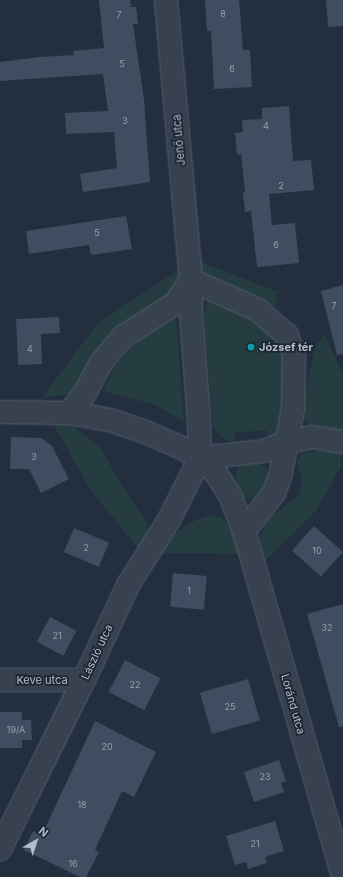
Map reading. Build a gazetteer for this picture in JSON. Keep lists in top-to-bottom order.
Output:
{
  "streets": {
    "street": [
      "Jenő utca",
      "László utca",
      "Keve utca",
      "Loránd utca"
    ]
  },
  "crossings": [
    ["László utca", "Keve utca"]
  ],
  "places": ["József tér"],
  "house_numbers": [
    "8",
    "7",
    "5",
    "6",
    "3",
    "4",
    "2",
    "5",
    "6",
    "7",
    "4",
    "3",
    "2",
    "10",
    "1",
    "32",
    "21",
    "22",
    "25",
    "19/A",
    "20",
    "23",
    "18",
    "21",
    "16"
  ],
  "north": "top right"
}
